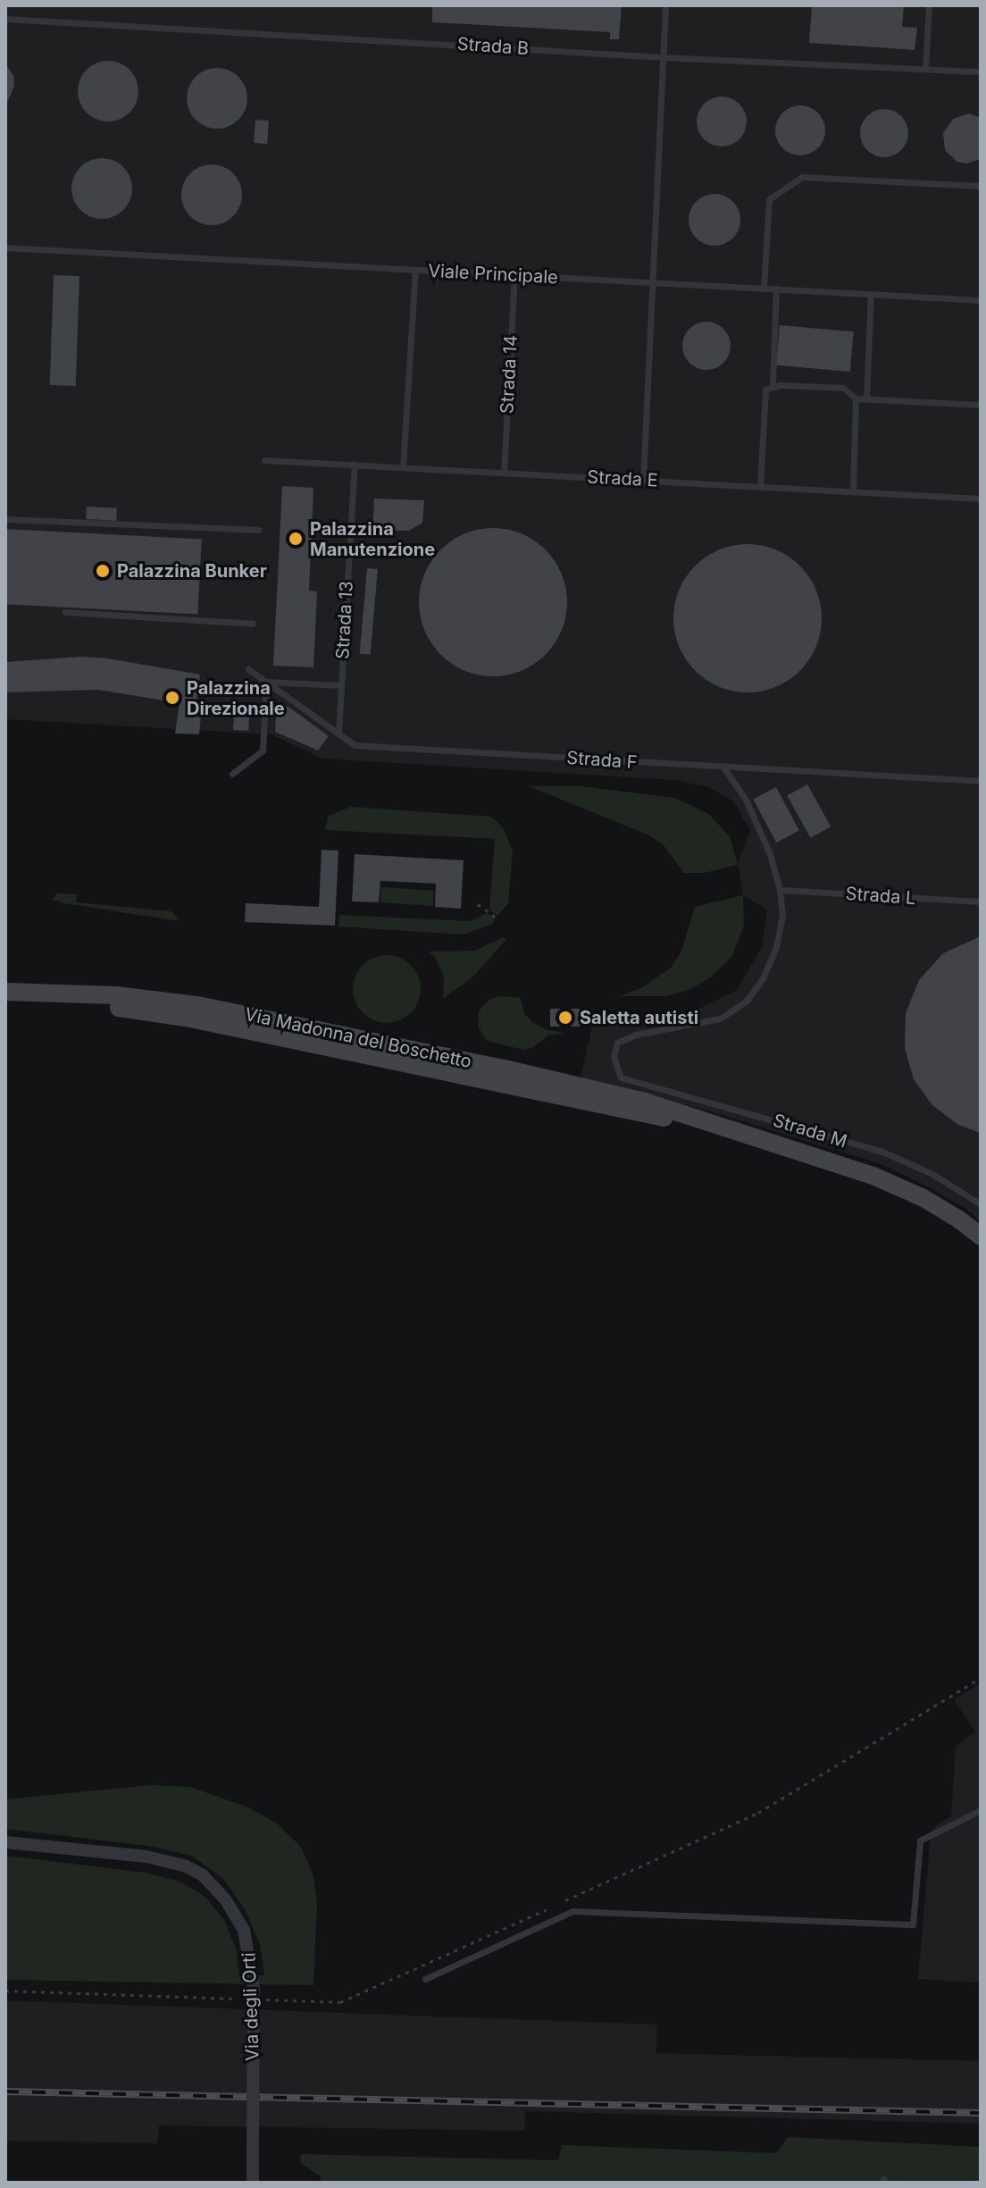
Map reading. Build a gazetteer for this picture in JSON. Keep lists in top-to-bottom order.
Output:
{
  "streets": {
    "main road": ["Via Madonna del Boschetto"],
    "street": ["Via degli Orti"],
    "lane": [
      "Strada B",
      "Viale Principale",
      "Strada 14",
      "Strada E",
      "Strada 13",
      "Strada F",
      "Strada L",
      "Strada M"
    ]
  },
  "crossings": [
    ["Viale Principale", "Strada 14"],
    ["Strada 14", "Strada E"],
    ["Strada E", "Strada 13"],
    ["Strada 13", "Strada F"],
    ["Strada L", "Strada M"]
  ],
  "places": [
    "Palazzina Manutenzione",
    "Palazzina Bunker",
    "Palazzina Direzionale",
    "Saletta autisti"
  ]
}
